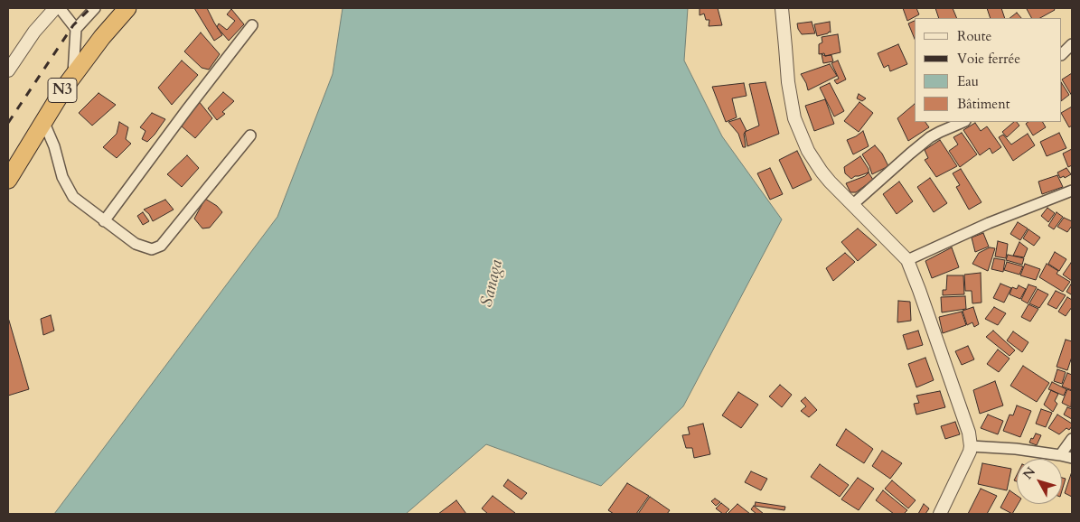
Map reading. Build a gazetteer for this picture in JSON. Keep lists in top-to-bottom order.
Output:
{
  "streets": {
    "highway": ["N3"]
  },
  "water": ["Sanaga"],
  "legend": [
    "Route",
    "Voie ferrée",
    "Eau",
    "Bâtiment"
  ],
  "north": "top left"
}
